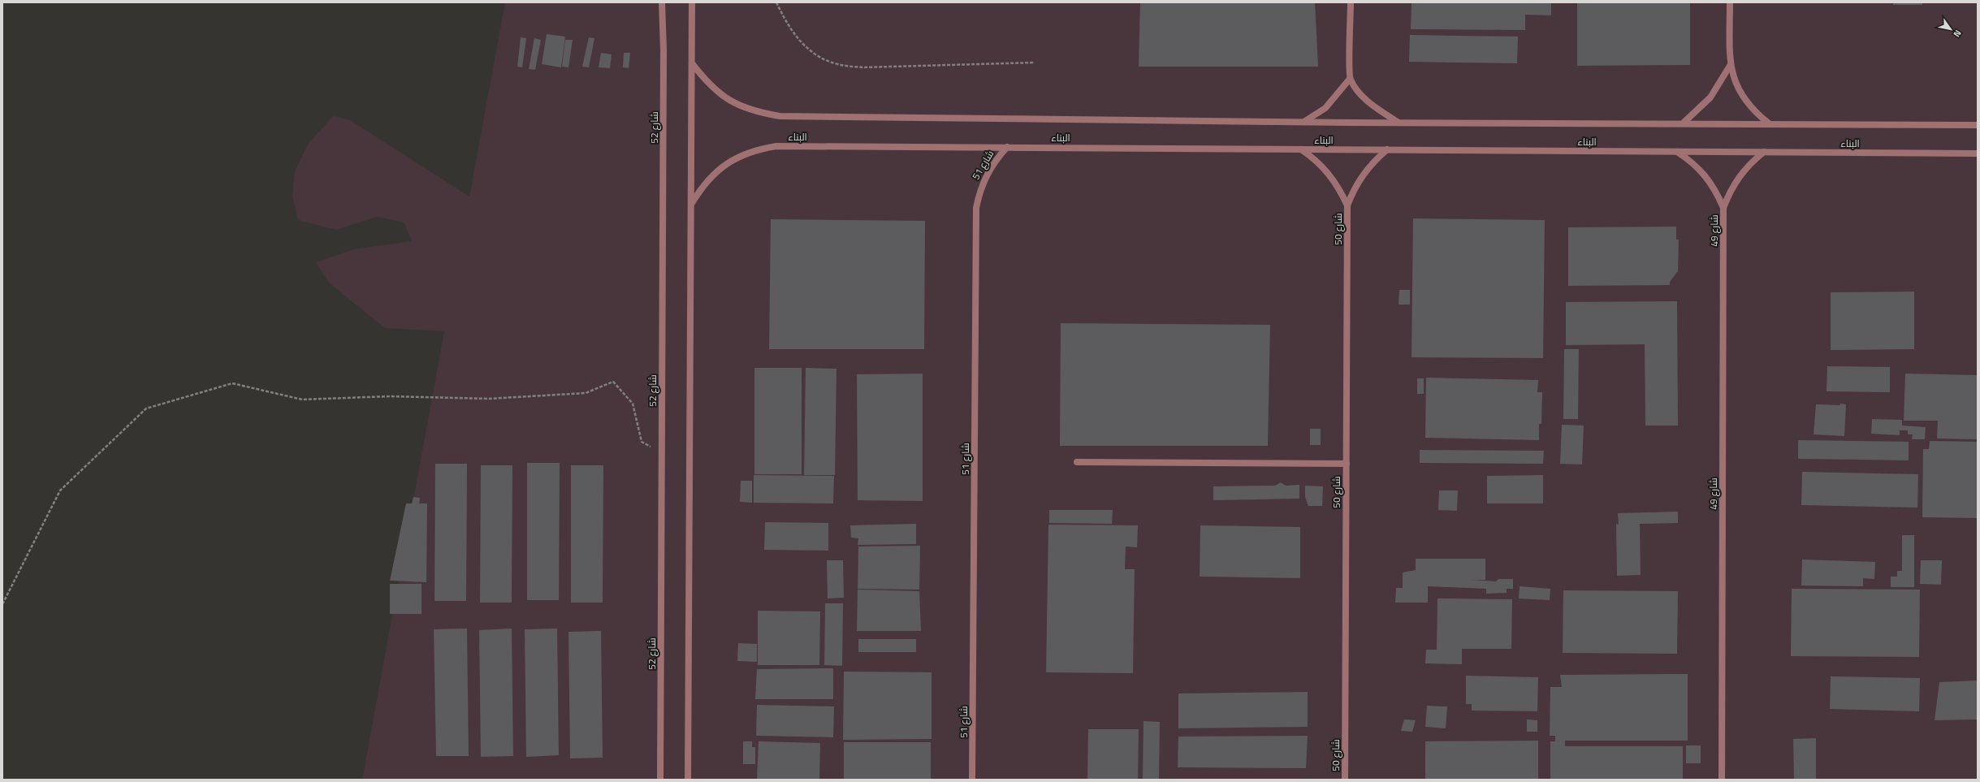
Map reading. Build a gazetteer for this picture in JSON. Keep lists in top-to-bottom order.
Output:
{
  "streets": {
    "street": [
      "شارع 52",
      "البناء",
      "شارع 51",
      "شارع 50",
      "شارع 49"
    ]
  },
  "crossings": [
    ["البناء", "شارع 51"],
    ["البناء", "شارع 50"],
    ["البناء", "شارع 49"]
  ],
  "north": "bottom right"
}
